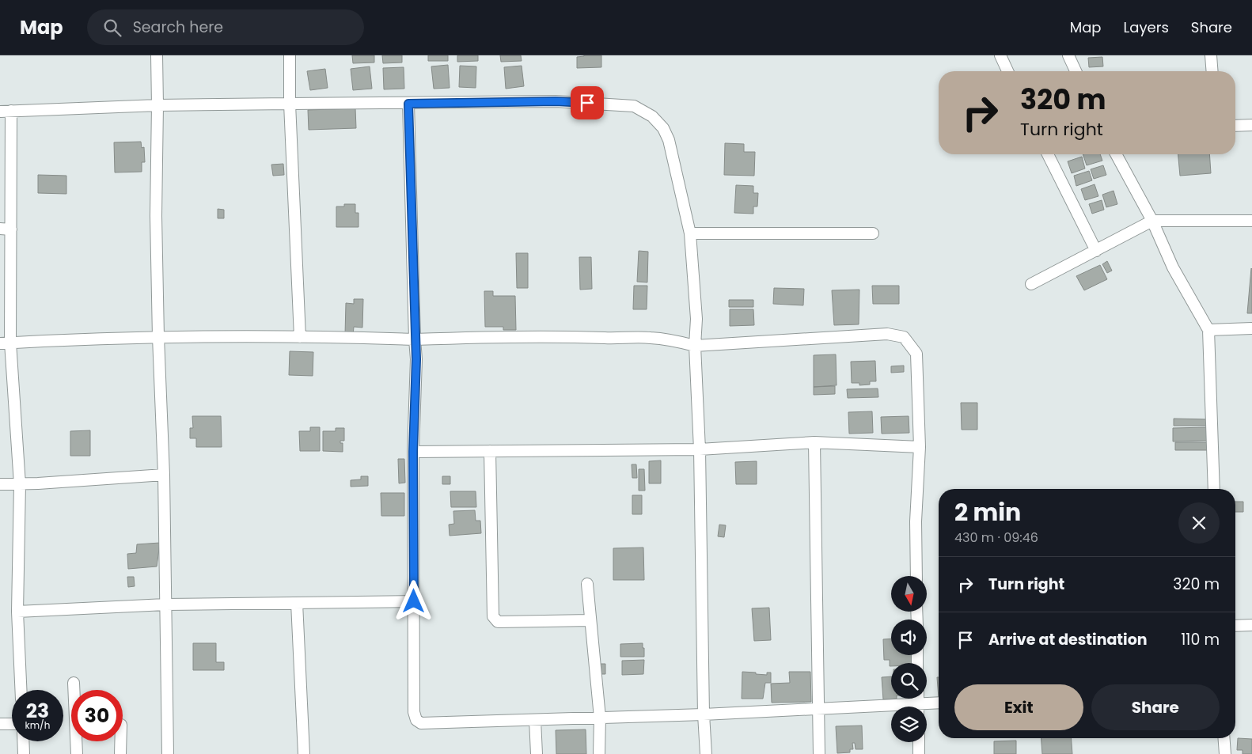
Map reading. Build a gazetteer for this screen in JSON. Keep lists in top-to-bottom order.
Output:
{
  "north": "bottom",
  "page": {
    "header": "Map",
    "search": "Search here",
    "nav": ["Map", "Layers", "Share"],
    "turn": ["320 m", "Turn right"],
    "heading": ["2 min", "430 m · 09:46"],
    "list": [
      {
        "name": "Turn right",
        "value": "320 m"
      },
      {
        "name": "Arrive at destination",
        "value": "110 m"
      }
    ],
    "buttons": ["Exit", "Share"],
    "speed": "23 km/h",
    "limit": "30"
  }
}
